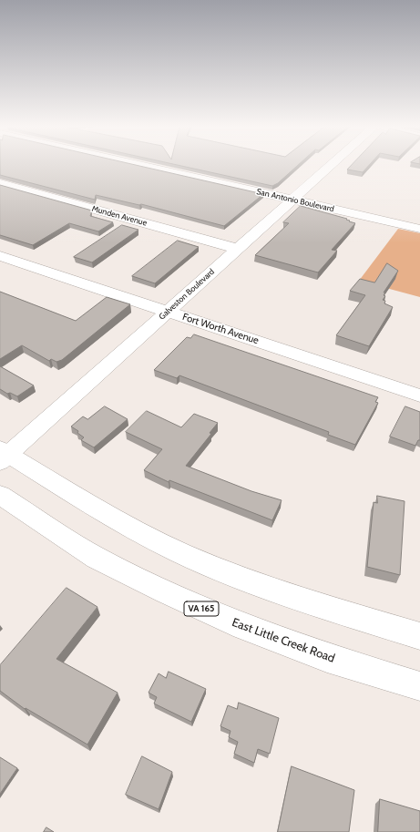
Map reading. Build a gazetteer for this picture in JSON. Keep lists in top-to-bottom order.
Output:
{
  "streets": {
    "street": [
      "San Antonio Boulevard",
      "Munden Avenue",
      "Galveston Boulevard",
      "Fort Worth Avenue",
      "VA 165",
      "East Little Creek Road"
    ]
  },
  "crossings": [
    ["San Antonio Boulevard", "Galveston Boulevard"],
    ["Munden Avenue", "Galveston Boulevard"],
    ["Galveston Boulevard", "Fort Worth Avenue"]
  ]
}
